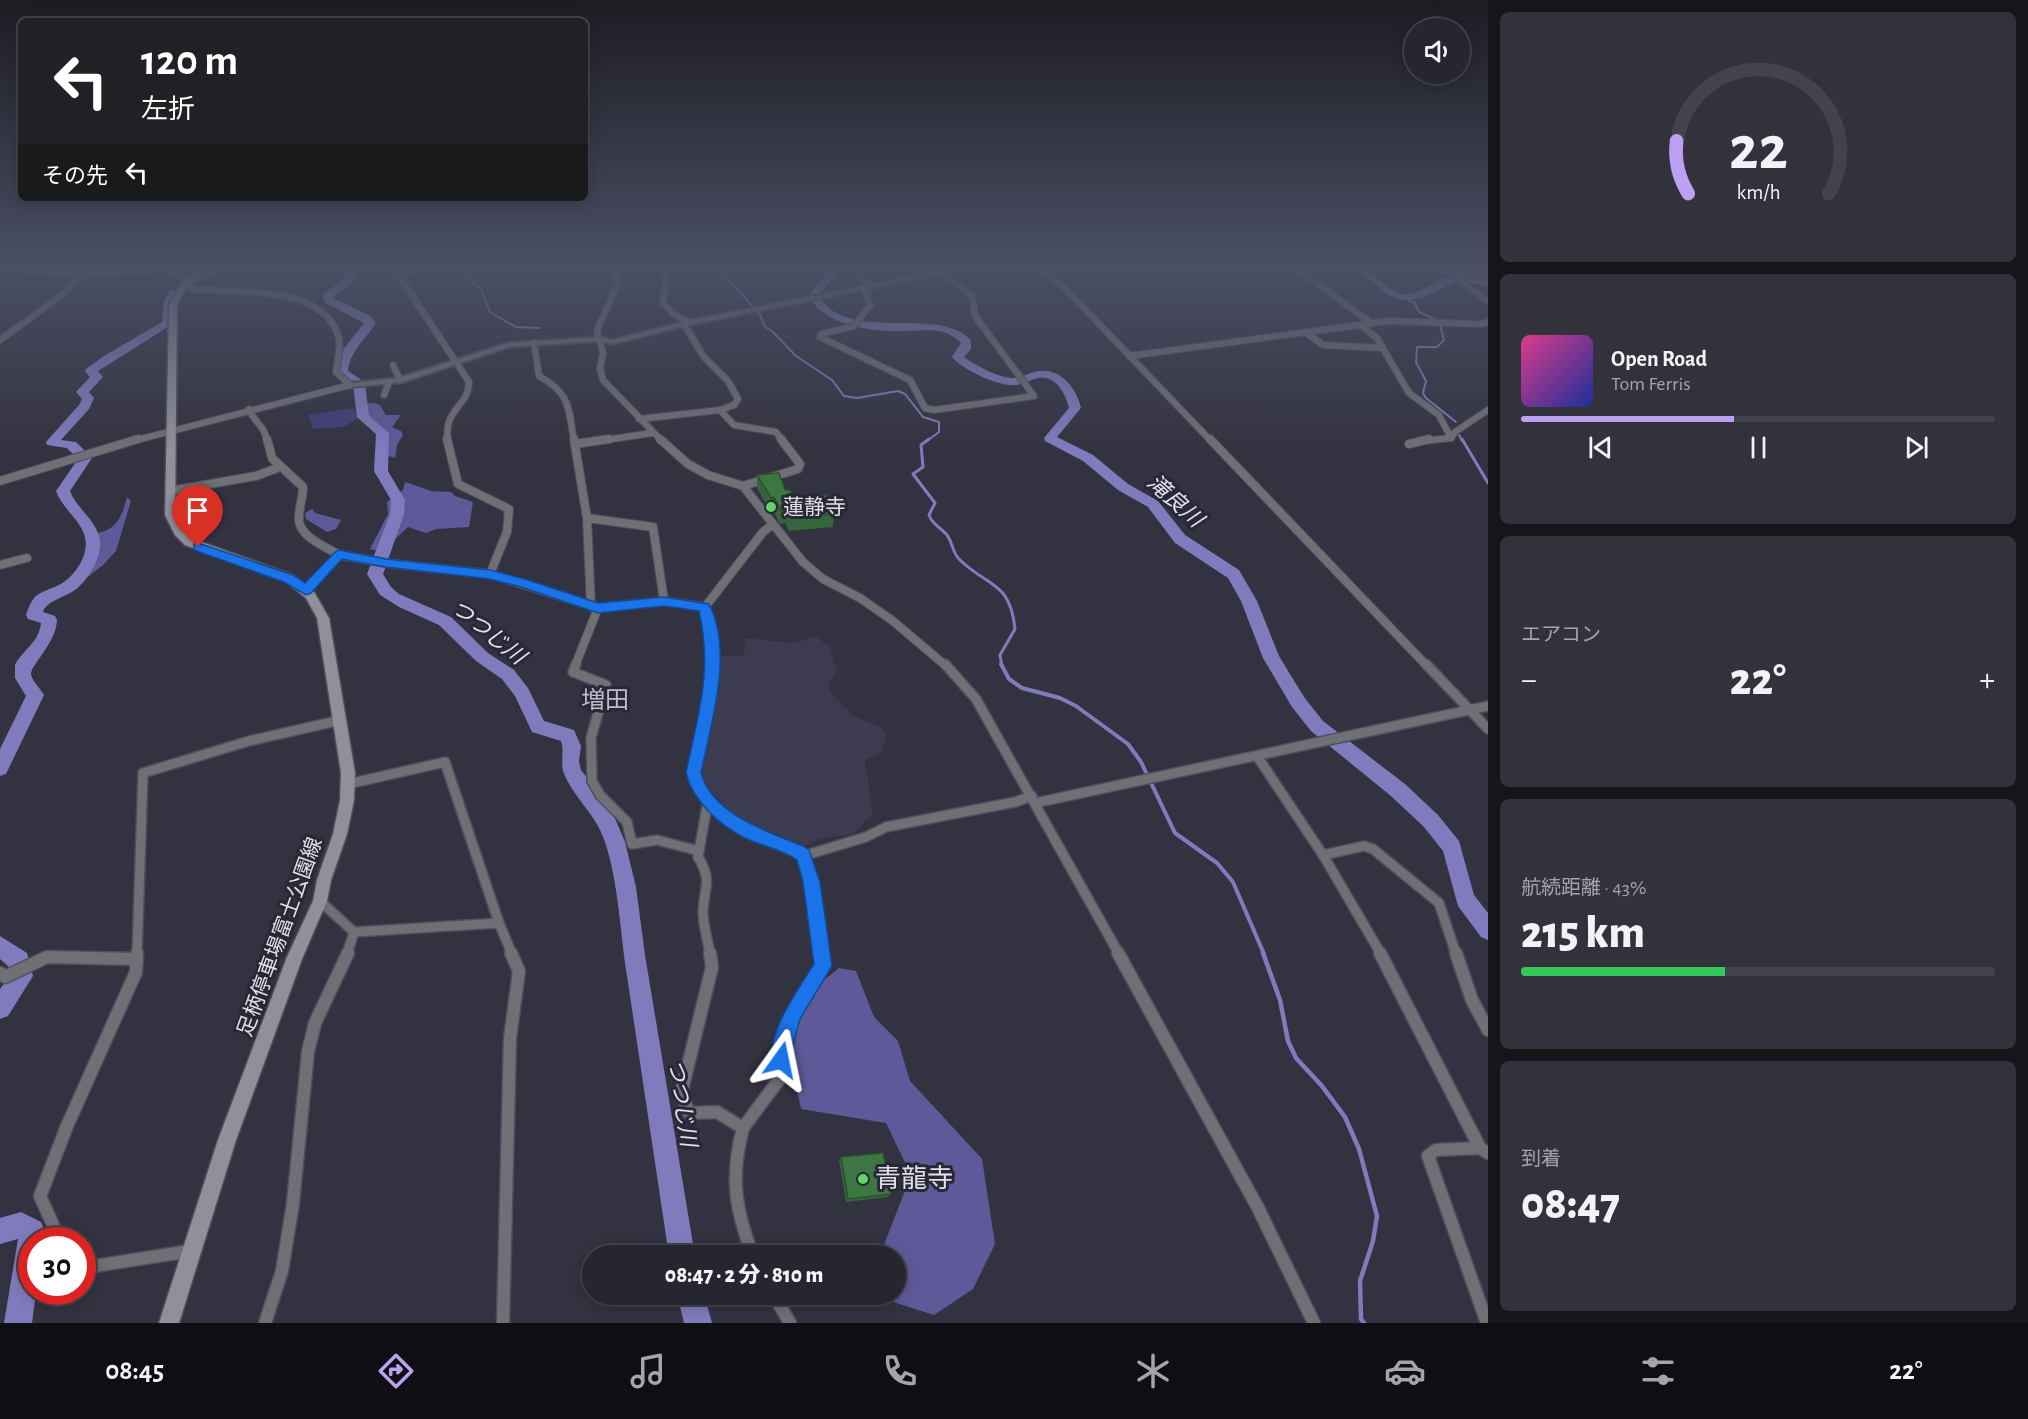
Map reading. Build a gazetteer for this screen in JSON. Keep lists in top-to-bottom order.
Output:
{
  "streets": {
    "main road": ["足柄停車場富士公園線"]
  },
  "districts": ["増田"],
  "water": ["滝良川", "つつじ川"],
  "places": ["蓮静寺", "青龍寺"],
  "page": {
    "turn": ["120 m", "左折"],
    "then": "その先",
    "song": ["Open Road", "Tom Ferris"],
    "tile": [
      "エアコン",
      ["航続距離 · 43%", "215 km"],
      ["到着", "08:47"]
    ],
    "heat": ["−", "22°", "+"],
    "limit": "30",
    "trip": "08:47 · 2 分 · 810 m",
    "tabs": ["08:45", "22°"],
    "gauge": ["22", "km/h"]
  }
}
